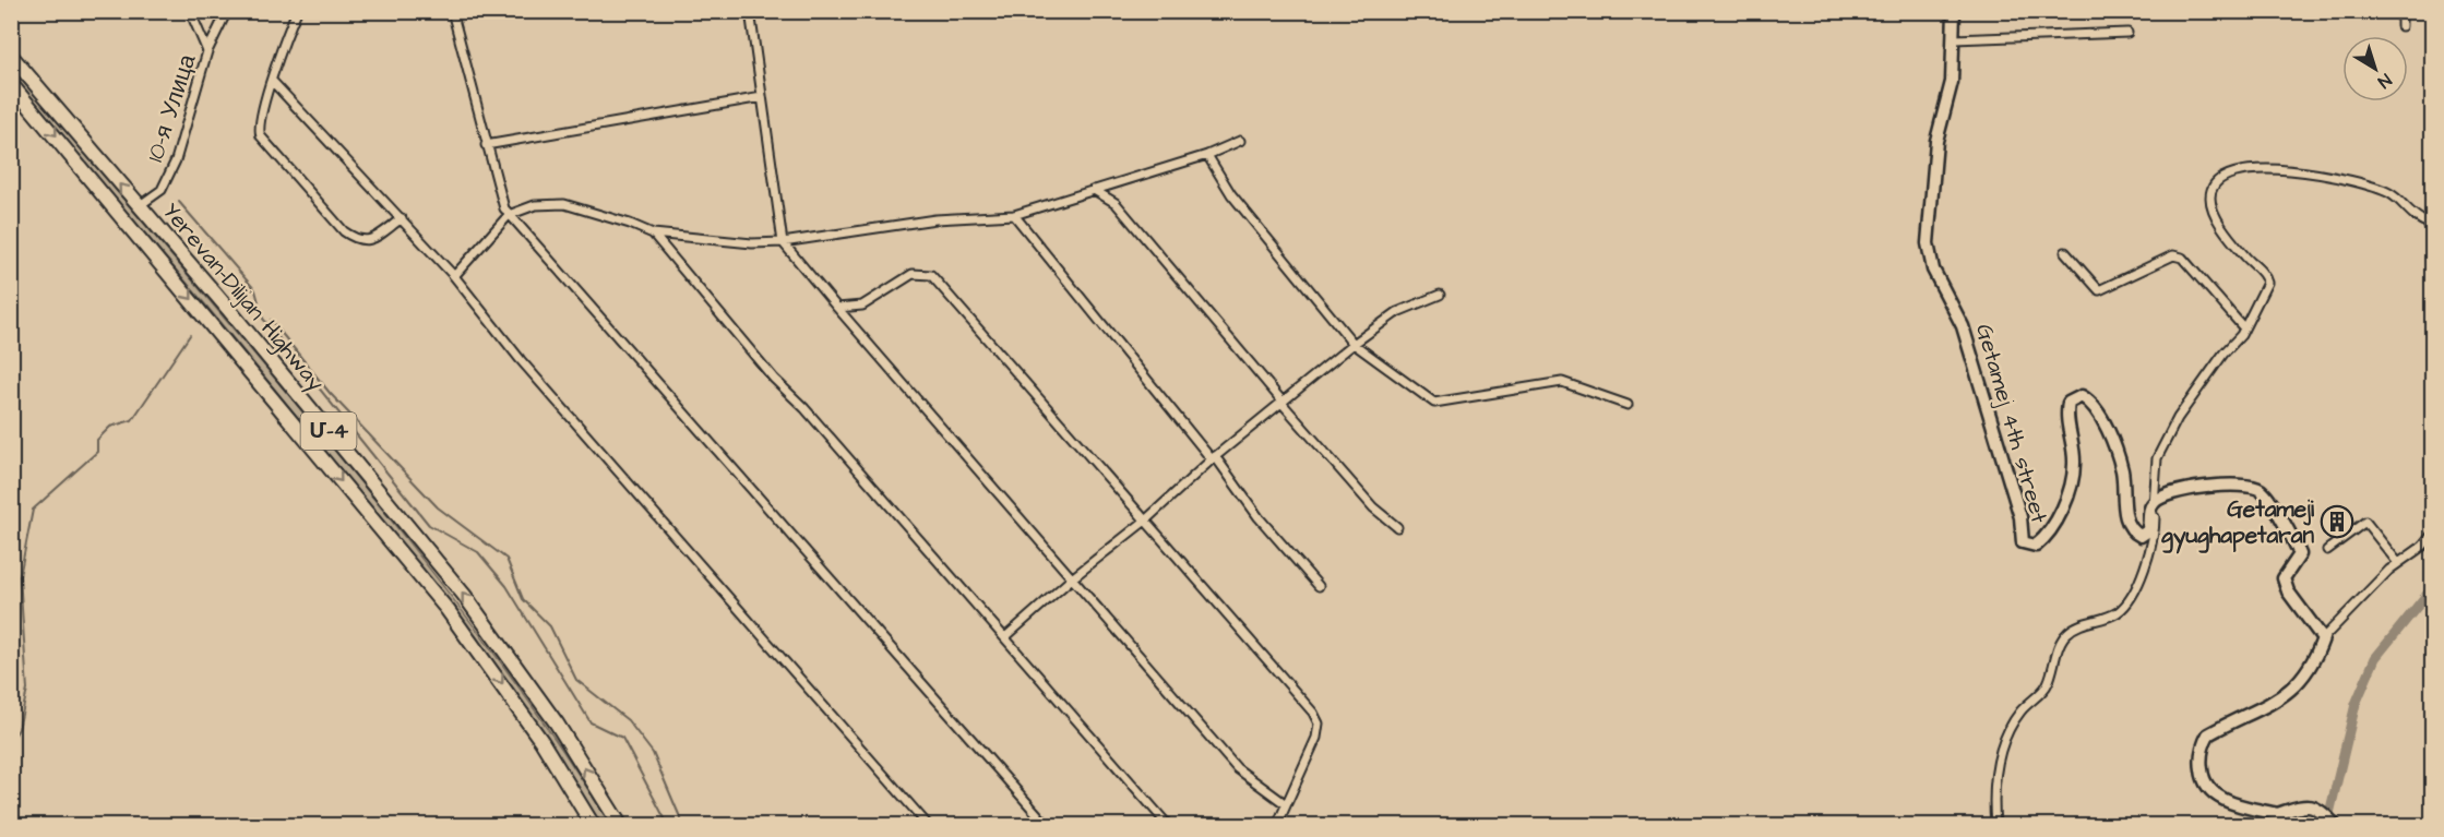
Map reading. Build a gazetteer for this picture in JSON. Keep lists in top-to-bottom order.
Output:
{
  "streets": {
    "highway": ["Yerevan-Dilijan Highway", "Մ-4"],
    "street": ["10-я Улица", "Getamej 4th street"]
  },
  "crossings": [
    ["10-я Улица", "Yerevan-Dilijan Highway"]
  ],
  "places": {
    "building": ["Getameji gyughapetaran"]
  },
  "north": "bottom right"
}
